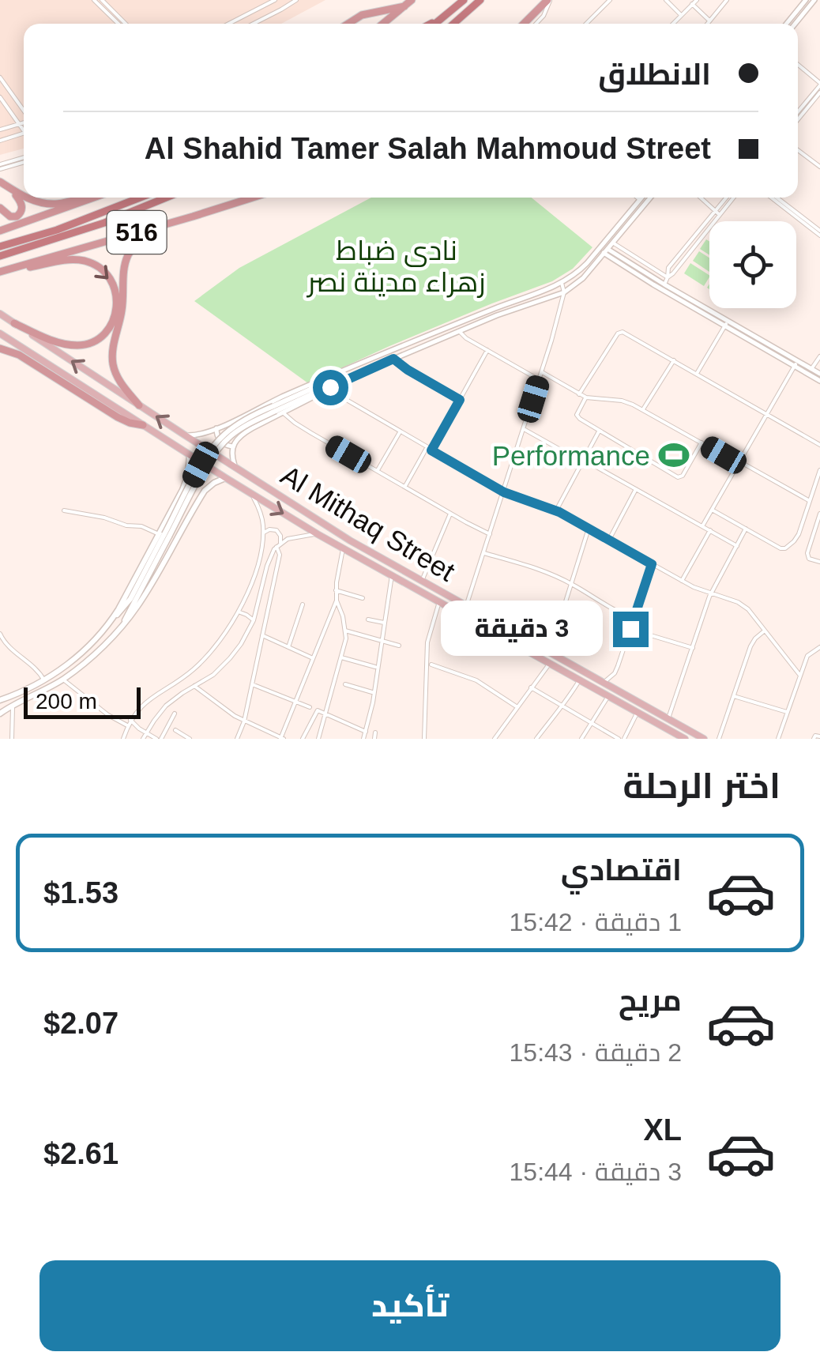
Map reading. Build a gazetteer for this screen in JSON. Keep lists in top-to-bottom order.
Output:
{
  "streets": {
    "highway": ["516"],
    "main road": ["Al Mithaq Street"]
  },
  "crossings": [
    ["516", "Al Mithaq Street"]
  ],
  "parks": ["نادى ضباط زهراء مدينة نصر"],
  "places": {
    "sports": ["Performance"]
  },
  "scale_bar": "200 m",
  "page": {
    "banner": ["الانطلاق", "Al Shahid Tamer Salah Mahmoud Street"],
    "bubble": "3 دقيقة",
    "scale": "200 m",
    "heading": "اختر الرحلة",
    "list": [
      {
        "name": "اقتصادي",
        "note": "1 دقيقة · 15:42",
        "value": "$1.53"
      },
      {
        "name": "مريح",
        "note": "2 دقيقة · 15:43",
        "value": "$2.07"
      },
      {
        "name": "XL",
        "note": "3 دقيقة · 15:44",
        "value": "$2.61"
      }
    ],
    "buttons": "تأكيد"
  }
}
